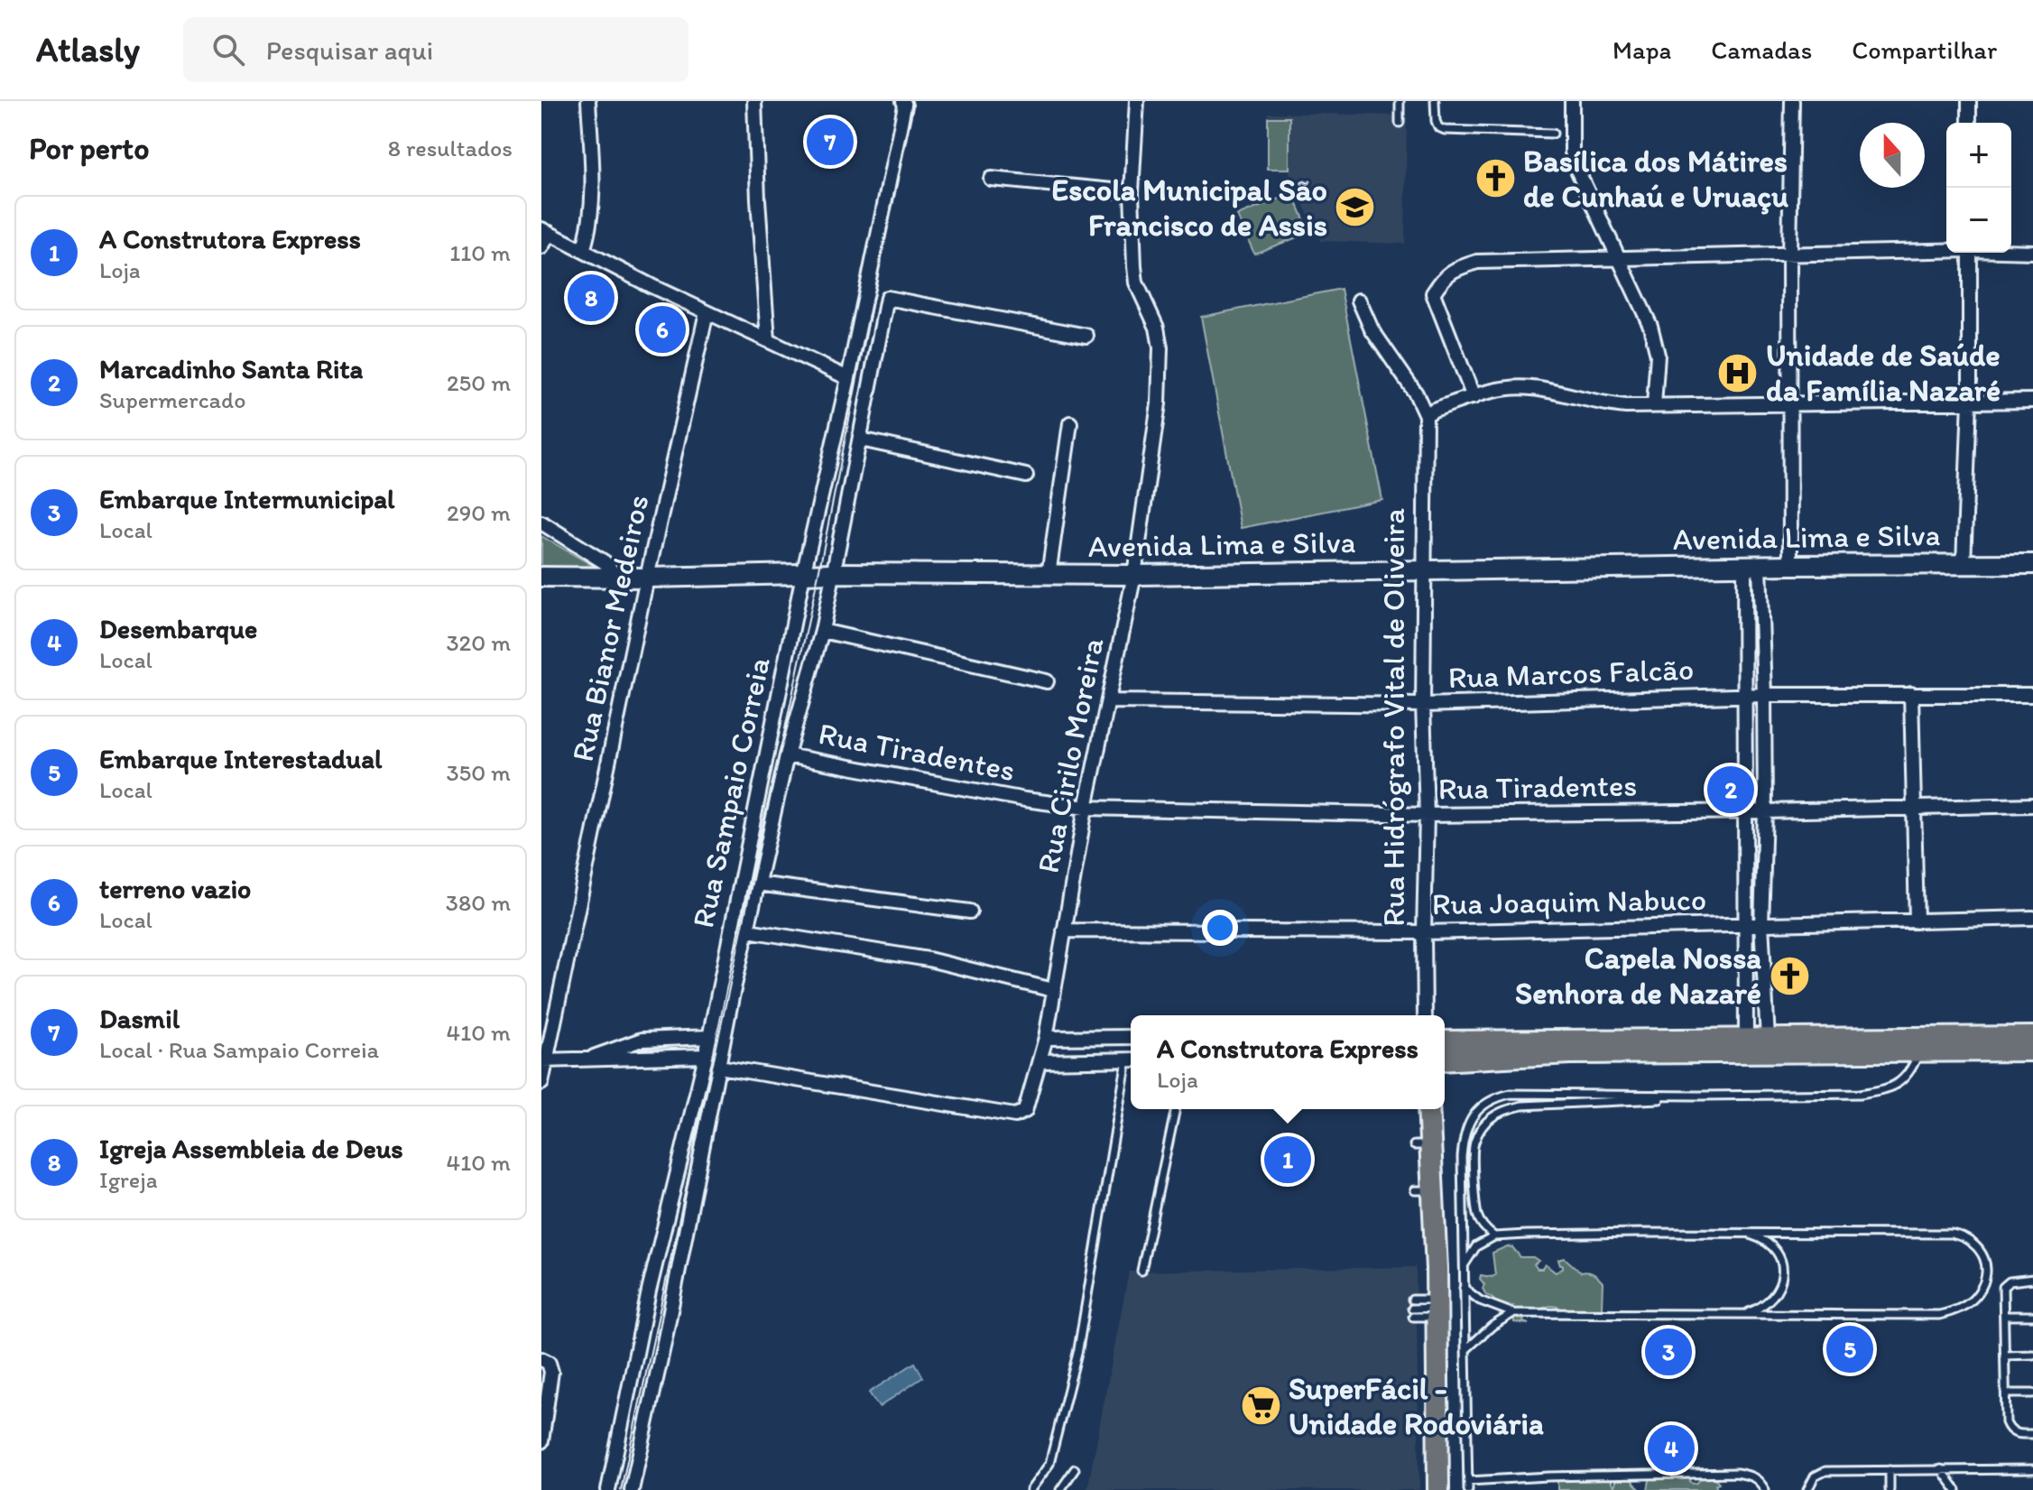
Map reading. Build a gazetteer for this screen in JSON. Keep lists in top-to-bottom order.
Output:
{
  "streets": {
    "main road": ["Avenida Lima e Silva"],
    "street": [
      "Rua Bianor Medeiros",
      "Rua Marcos Falcão",
      "Rua Hidrógrafo Vital de Oliveira",
      "Rua Tiradentes",
      "Rua Cirilo Moreira",
      "Rua Sampaio Correia",
      "Rua Joaquim Nabuco"
    ]
  },
  "crossings": [
    ["Avenida Lima e Silva", "Rua Bianor Medeiros"],
    ["Avenida Lima e Silva", "Rua Hidrógrafo Vital de Oliveira"],
    ["Avenida Lima e Silva", "Rua Cirilo Moreira"],
    ["Avenida Lima e Silva", "Rua Sampaio Correia"],
    ["Rua Marcos Falcão", "Rua Hidrógrafo Vital de Oliveira"],
    ["Rua Marcos Falcão", "Rua Cirilo Moreira"],
    ["Rua Hidrógrafo Vital de Oliveira", "Rua Tiradentes"],
    ["Rua Hidrógrafo Vital de Oliveira", "Rua Joaquim Nabuco"],
    ["Rua Tiradentes", "Rua Cirilo Moreira"],
    ["Rua Tiradentes", "Rua Sampaio Correia"],
    ["Rua Cirilo Moreira", "Rua Sampaio Correia"],
    ["Rua Cirilo Moreira", "Rua Joaquim Nabuco"]
  ],
  "places": {
    "church": ["Basílica dos Mátires de Cunhaú e Uruaçu", "Capela Nossa Senhora de Nazaré"],
    "school or university": ["Escola Municipal São Francisco de Assis"],
    "hospital": ["Unidade de Saúde da Família Nazaré"],
    "supermarket": ["SuperFácil - Unidade Rodoviária"]
  },
  "north": "top",
  "page": {
    "header": "Atlasly",
    "search": "Pesquisar aqui",
    "nav": ["Mapa", "Camadas", "Compartilhar"],
    "heading": ["Por perto", "8 resultados"],
    "pins": [
      "7",
      "8",
      "6",
      "2",
      "1",
      "5",
      "3",
      "4"
    ],
    "map_buttons": ["+", "−"],
    "list": [
      {
        "mark": "1",
        "name": "A Construtora Express",
        "note": "Loja",
        "value": "110 m"
      },
      {
        "mark": "2",
        "name": "Marcadinho Santa Rita",
        "note": "Supermercado",
        "value": "250 m"
      },
      {
        "mark": "3",
        "name": "Embarque Intermunicipal",
        "note": "Local",
        "value": "290 m"
      },
      {
        "mark": "4",
        "name": "Desembarque",
        "note": "Local",
        "value": "320 m"
      },
      {
        "mark": "5",
        "name": "Embarque Interestadual",
        "note": "Local",
        "value": "350 m"
      },
      {
        "mark": "6",
        "name": "terreno vazio",
        "note": "Local",
        "value": "380 m"
      },
      {
        "mark": "7",
        "name": "Dasmil",
        "note": "Local · Rua Sampaio Correia",
        "value": "410 m"
      },
      {
        "mark": "8",
        "name": "Igreja Assembleia de Deus",
        "note": "Igreja",
        "value": "410 m"
      }
    ],
    "popup": ["A Construtora Express", "Loja"]
  }
}
